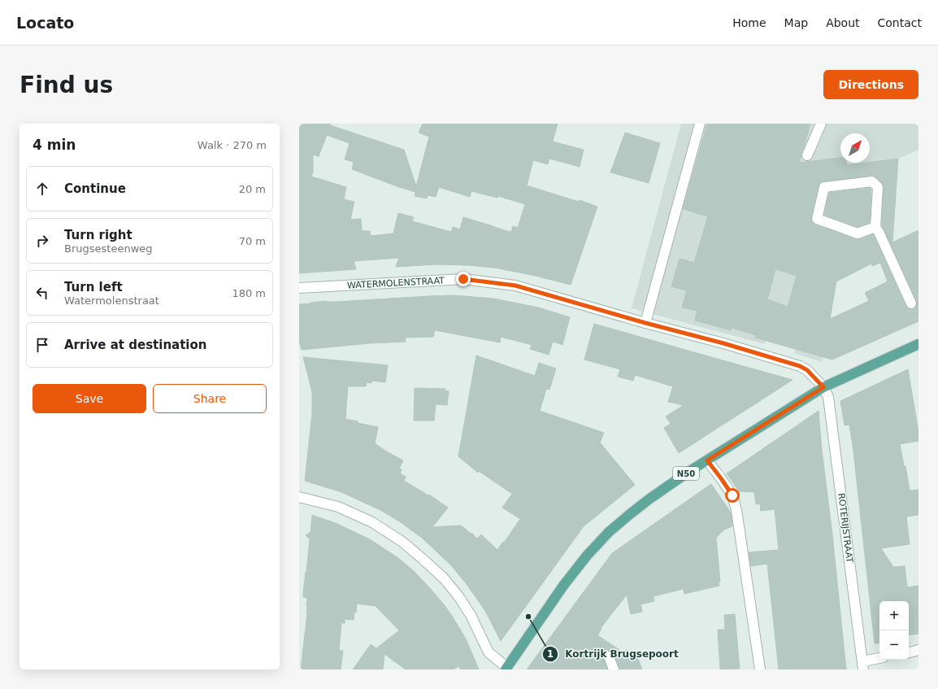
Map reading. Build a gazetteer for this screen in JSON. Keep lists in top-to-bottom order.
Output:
{
  "streets": {
    "main road": ["N50"],
    "street": ["WATERMOLENSTRAAT", "ROTERIJSTRAAT"]
  },
  "crossings": [
    ["WATERMOLENSTRAAT", "N50"],
    ["WATERMOLENSTRAAT", "ROTERIJSTRAAT"],
    ["N50", "ROTERIJSTRAAT"]
  ],
  "places": ["Kortrijk Brugsepoort"],
  "north": "top right",
  "page": {
    "header": "Locato",
    "nav": [
      "Home",
      "Map",
      "About",
      "Contact"
    ],
    "buttons": [
      "Directions",
      ["Save", "Share"]
    ],
    "title": "Find us",
    "heading": ["4 min", "Walk · 270 m"],
    "list": [
      ["Continue", "20 m"],
      ["Turn right", "Brugsesteenweg", "70 m"],
      ["Turn left", "Watermolenstraat", "180 m"],
      "Arrive at destination"
    ],
    "map_buttons": ["+", "−"]
  }
}
